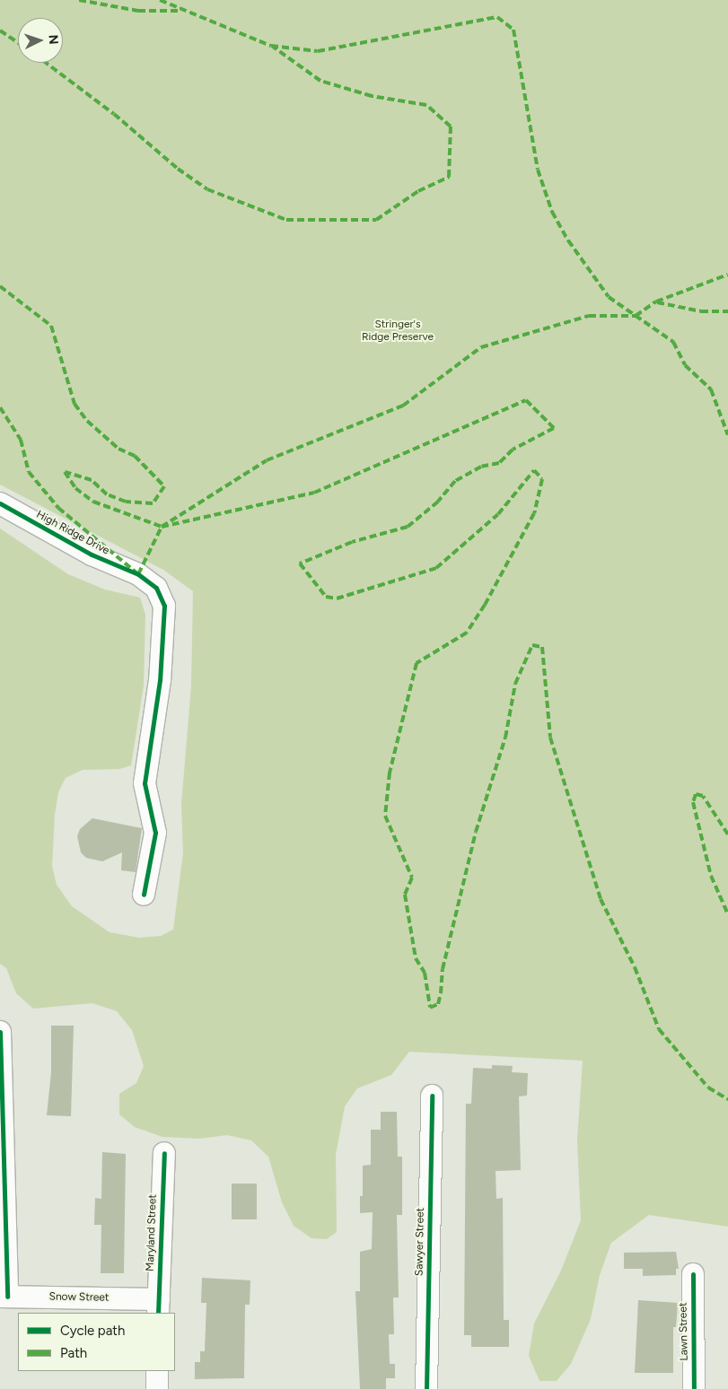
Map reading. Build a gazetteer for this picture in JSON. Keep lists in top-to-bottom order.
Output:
{
  "streets": {
    "street": [
      "High Ridge Drive",
      "Maryland Street",
      "Sawyer Street",
      "Snow Street",
      "Lawn Street"
    ]
  },
  "crossings": [
    ["Maryland Street", "Snow Street"]
  ],
  "parks": ["Stringer's Ridge Preserve"],
  "legend": ["Cycle path", "Path"],
  "north": "right"
}
